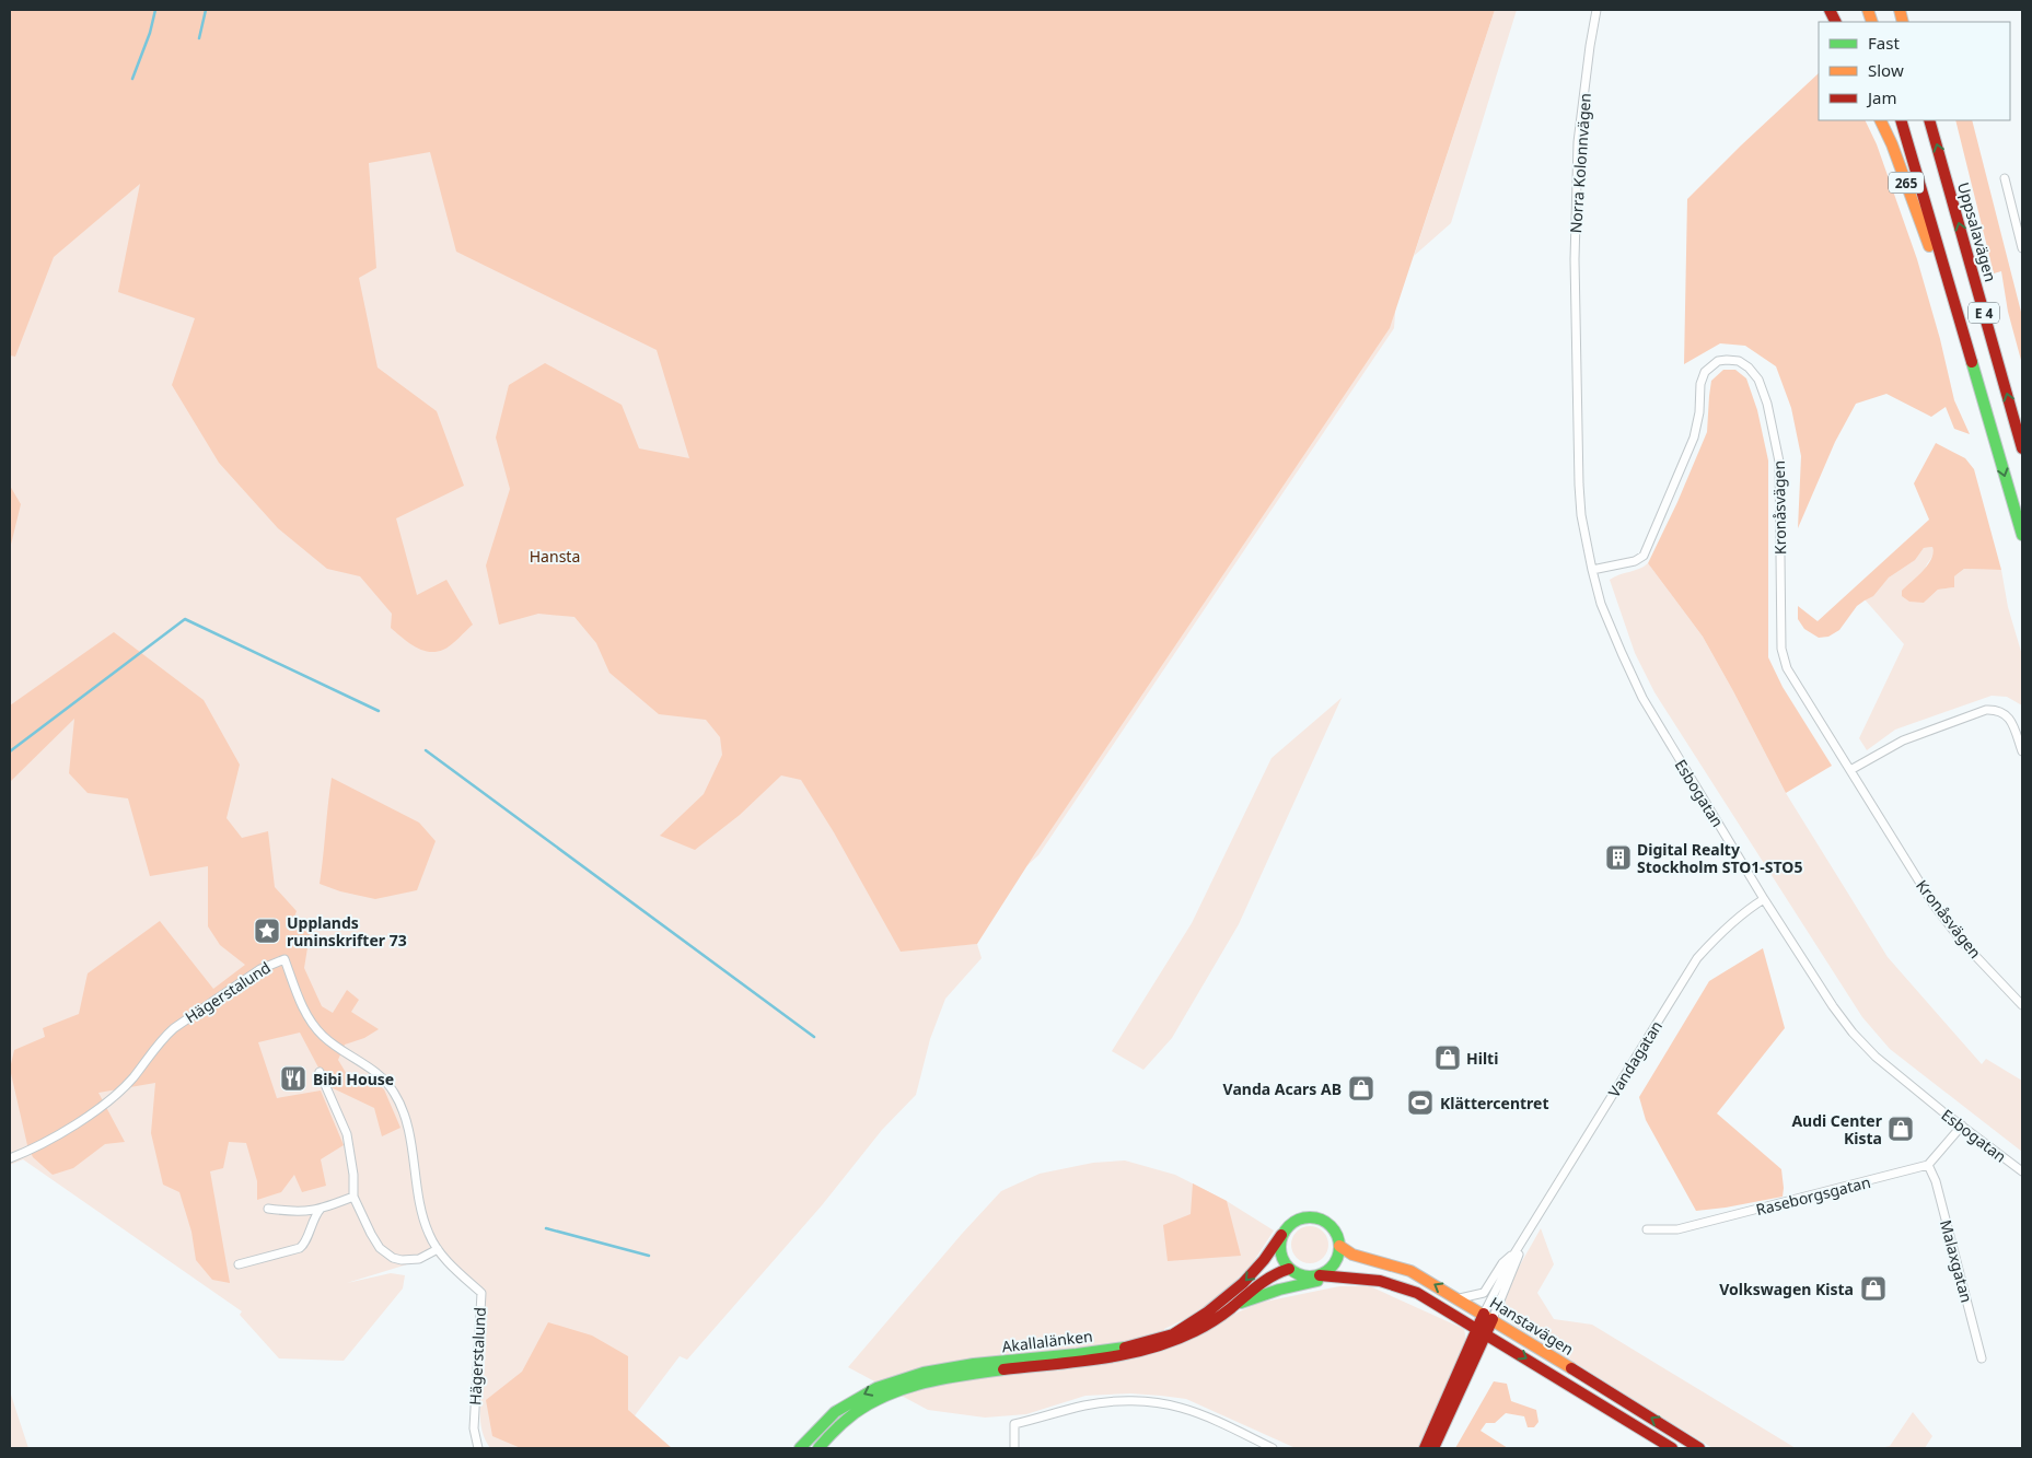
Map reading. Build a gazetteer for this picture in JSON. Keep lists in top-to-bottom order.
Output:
{
  "streets": {
    "main road": [
      "265",
      "Uppsalavägen",
      "E 4",
      "Hanstavägen",
      "Akallalänken"
    ],
    "street": [
      "Norra Kolonnvägen",
      "Kronåsvägen",
      "Esbogatan",
      "Hägerstalund",
      "Vandagatan",
      "Raseborgsgatan",
      "Malaxgatan"
    ]
  },
  "crossings": [
    ["Norra Kolonnvägen", "Esbogatan"],
    ["265", "E 4"],
    ["Kronåsvägen", "Esbogatan"],
    ["Esbogatan", "Vandagatan"],
    ["Vandagatan", "Hanstavägen"],
    ["Raseborgsgatan", "Malaxgatan"],
    ["Hanstavägen", "Akallalänken"]
  ],
  "parks": ["Hansta"],
  "places": {
    "building": ["Digital Realty Stockholm STO1-STO5"],
    "place": ["Upplands runinskrifter 73"],
    "shop": [
      "Hilti",
      "Vanda Acars AB",
      "Audi Center Kista",
      "Volkswagen Kista"
    ],
    "restaurant": ["Bibi House"],
    "sports": ["Klättercentret"]
  },
  "legend": ["Fast", "Slow", "Jam"]
}
